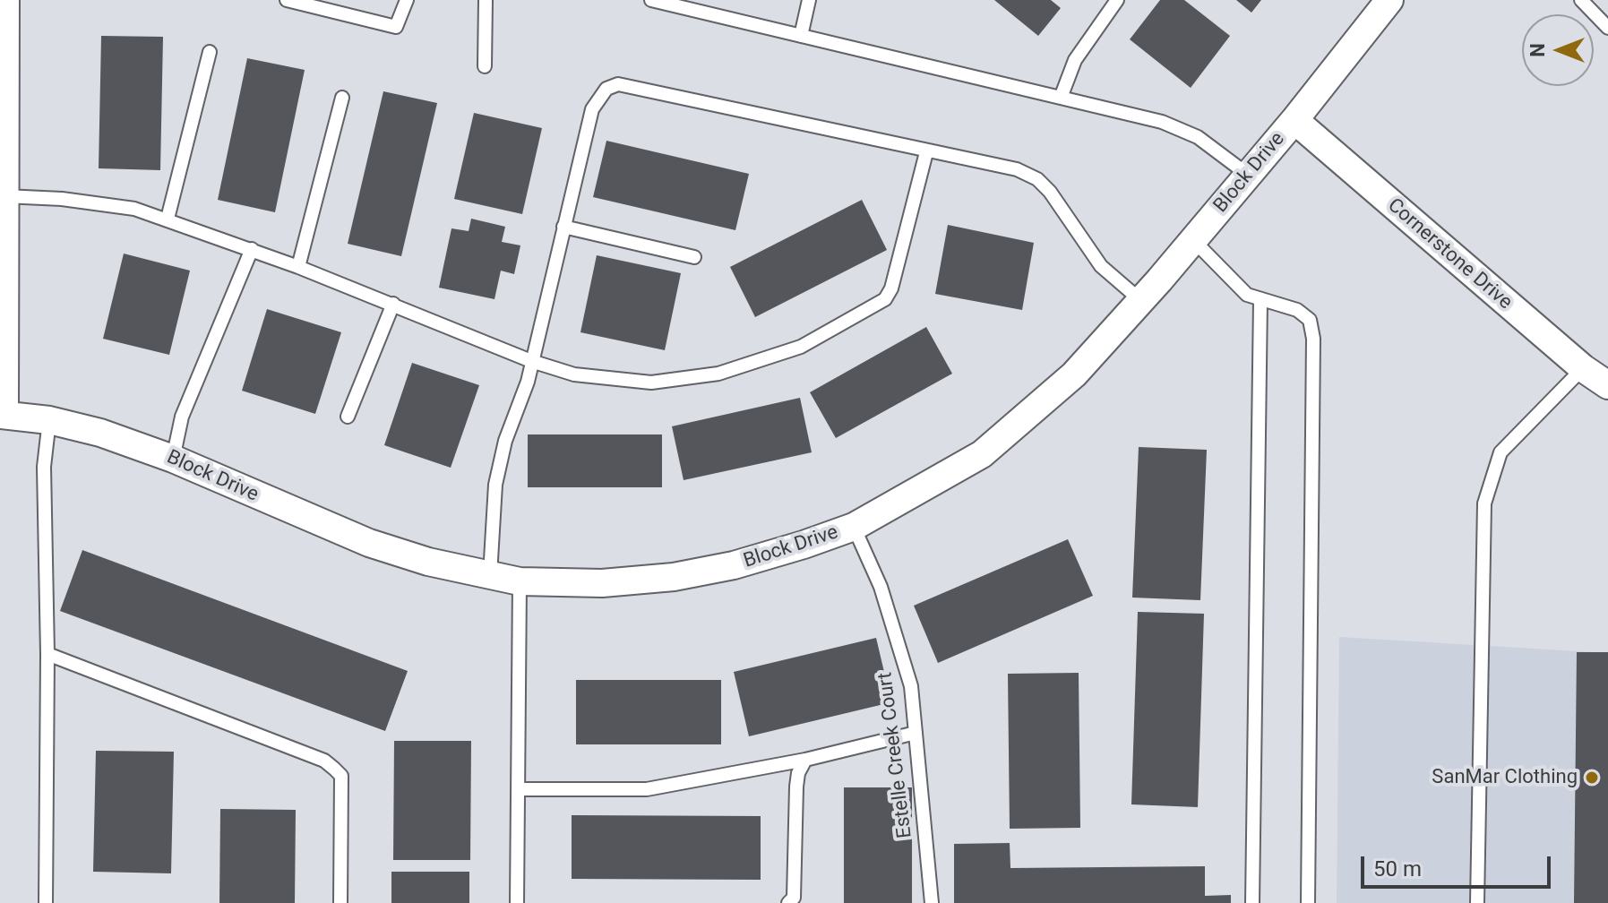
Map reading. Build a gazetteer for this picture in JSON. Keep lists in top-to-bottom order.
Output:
{
  "streets": {
    "street": ["Block Drive", "Cornerstone Drive"],
    "lane": ["Estelle Creek Court"]
  },
  "crossings": [
    ["Block Drive", "Cornerstone Drive"],
    ["Block Drive", "Estelle Creek Court"]
  ],
  "places": ["SanMar Clothing"],
  "scale_bar": "50 m",
  "north": "left"
}
